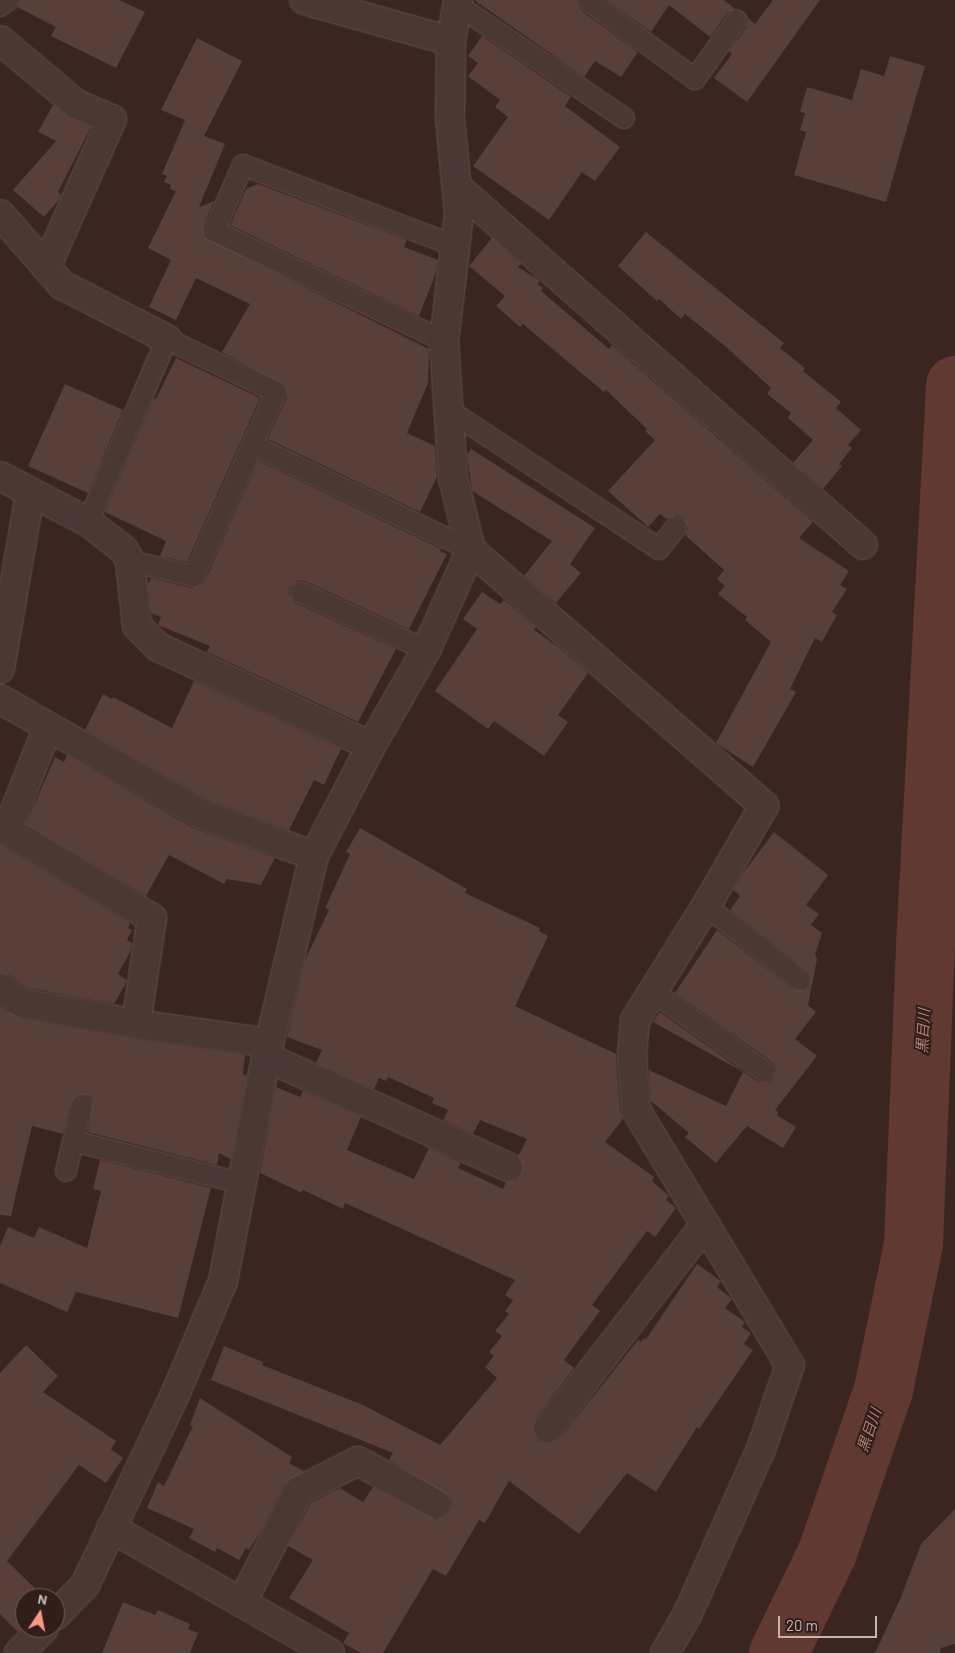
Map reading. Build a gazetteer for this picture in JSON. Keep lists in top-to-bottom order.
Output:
{
  "water": ["黒目川"],
  "scale_bar": "20 m",
  "north": "top"
}
